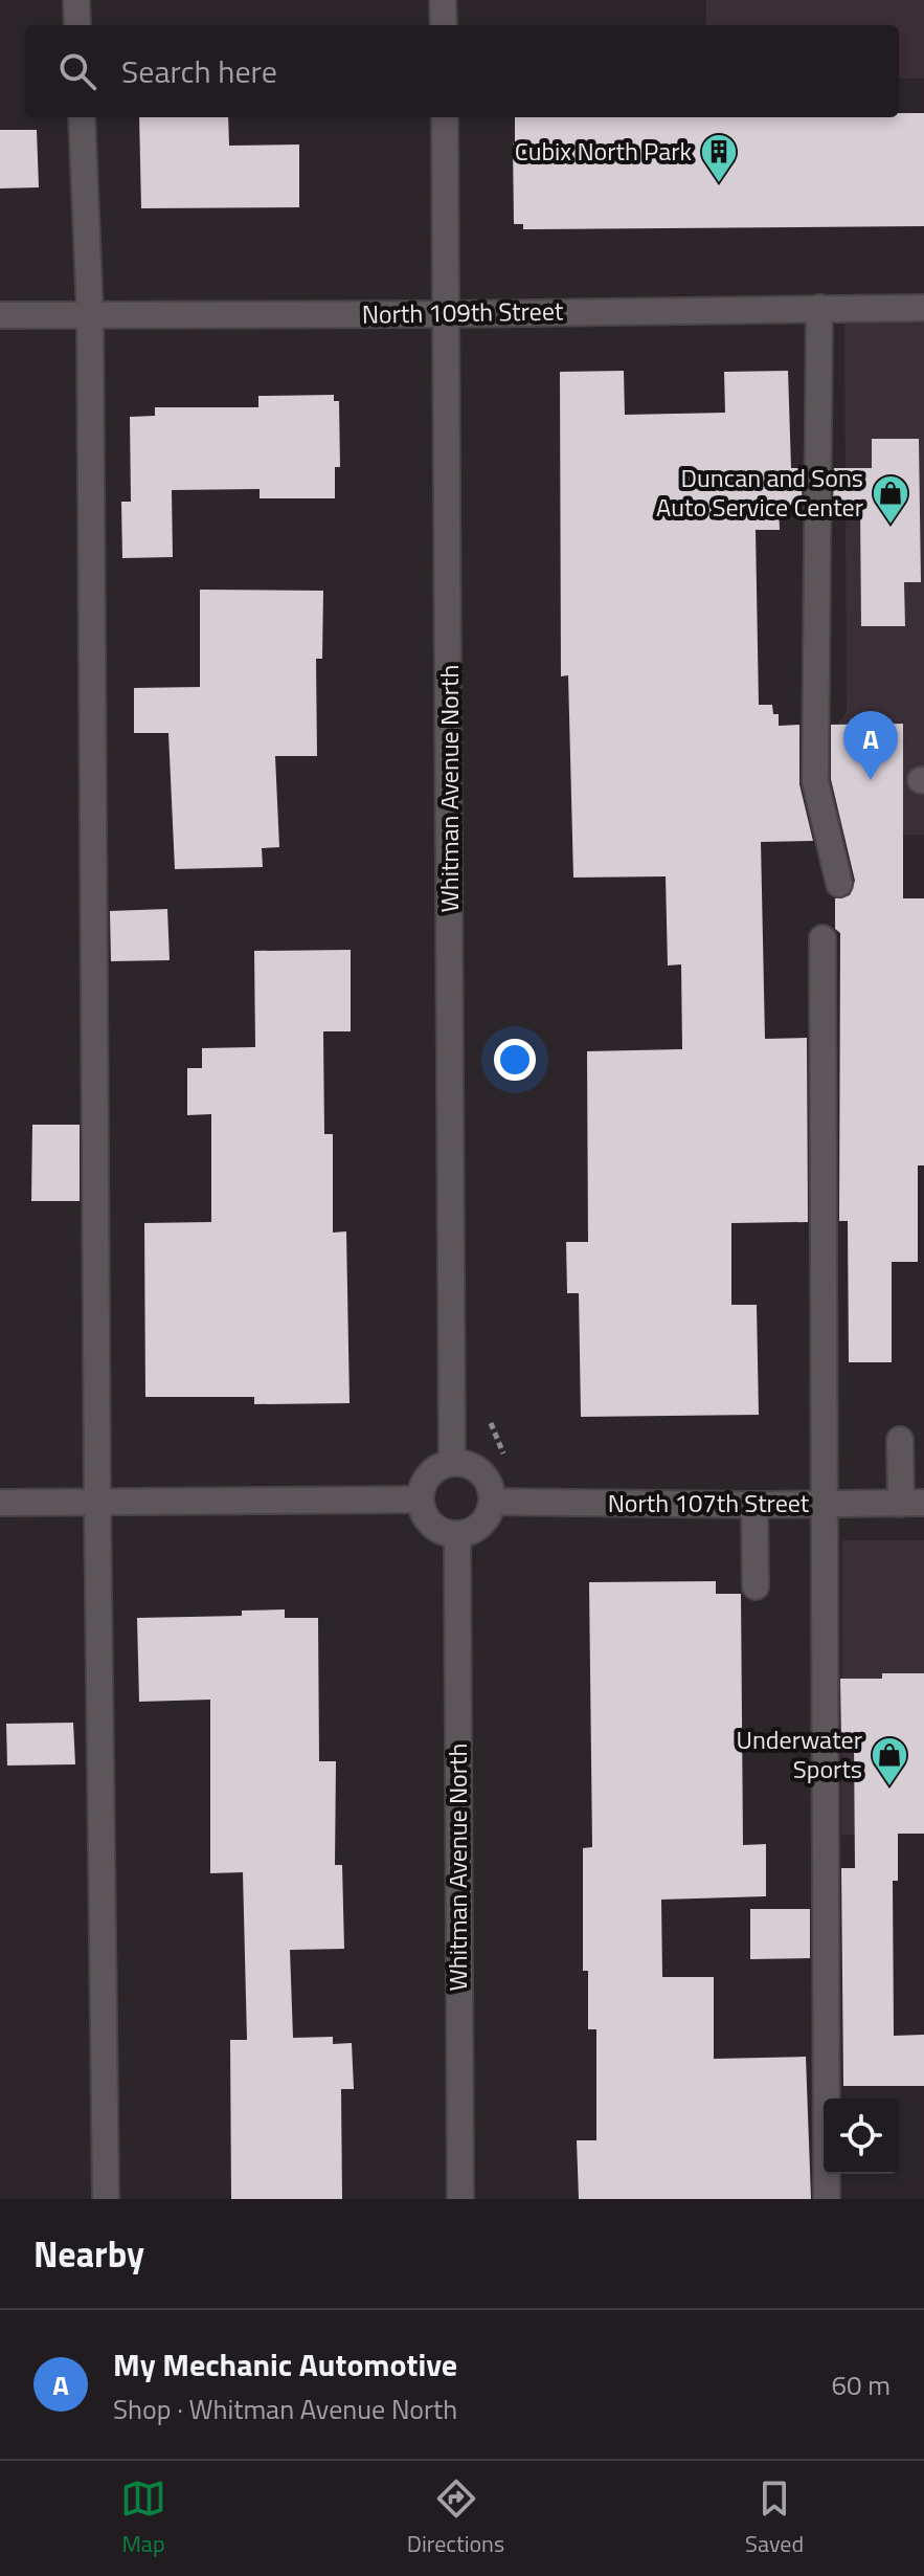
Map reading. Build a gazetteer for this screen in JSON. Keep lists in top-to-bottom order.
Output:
{
  "streets": {
    "street": ["North 109th Street", "Whitman Avenue North", "North 107th Street"]
  },
  "crossings": [
    ["North 109th Street", "Whitman Avenue North"],
    ["Whitman Avenue North", "North 107th Street"]
  ],
  "places": {
    "building": ["Cubix North Park"],
    "shop": ["Duncan and Sons Auto Service Center", "Underwater Sports"]
  },
  "page": {
    "search": "Search here",
    "pins": "A",
    "heading": "Nearby",
    "list": [
      {
        "mark": "A",
        "name": "My Mechanic Automotive",
        "note": "Shop · Whitman Avenue North",
        "value": "60 m"
      }
    ],
    "nav": ["Map", "Directions", "Saved"]
  }
}
